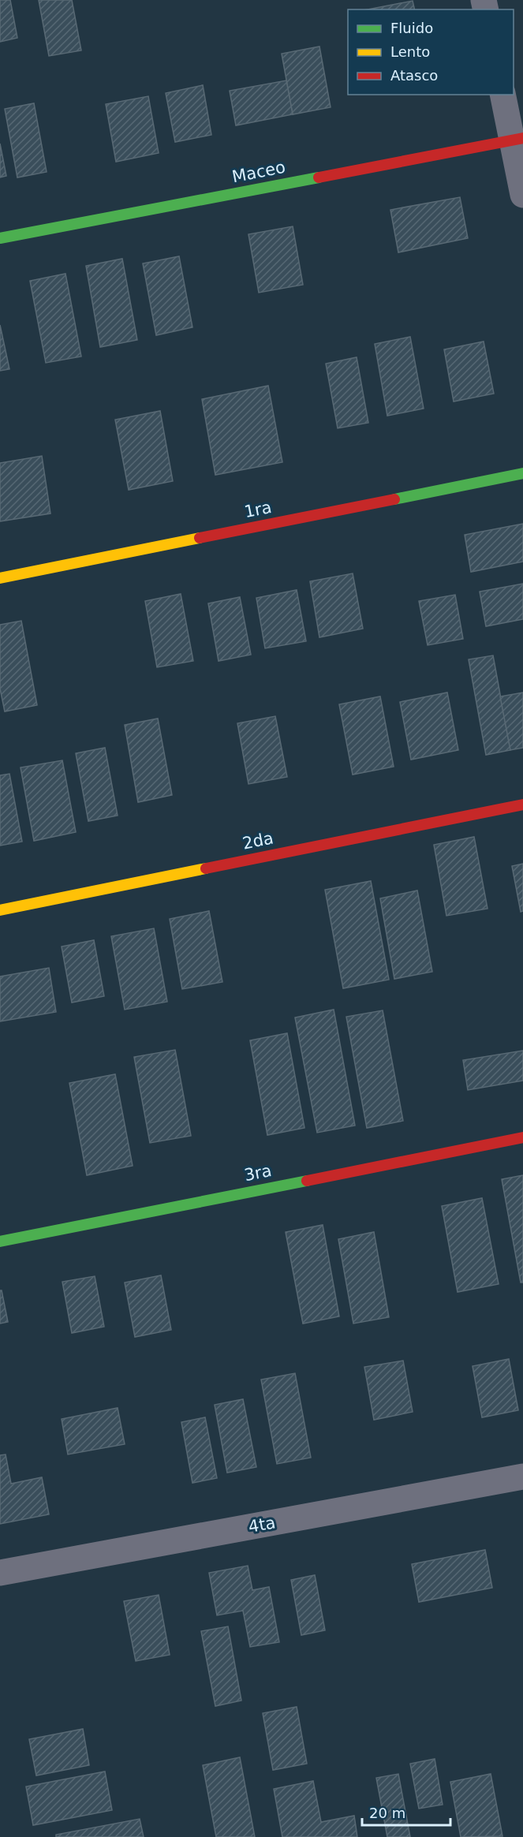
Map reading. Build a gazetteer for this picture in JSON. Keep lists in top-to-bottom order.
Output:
{
  "streets": {
    "street": [
      "Maceo",
      "1ra",
      "2da",
      "3ra",
      "4ta"
    ]
  },
  "legend": ["Fluido", "Lento", "Atasco"],
  "scale_bar": "20 m"
}
